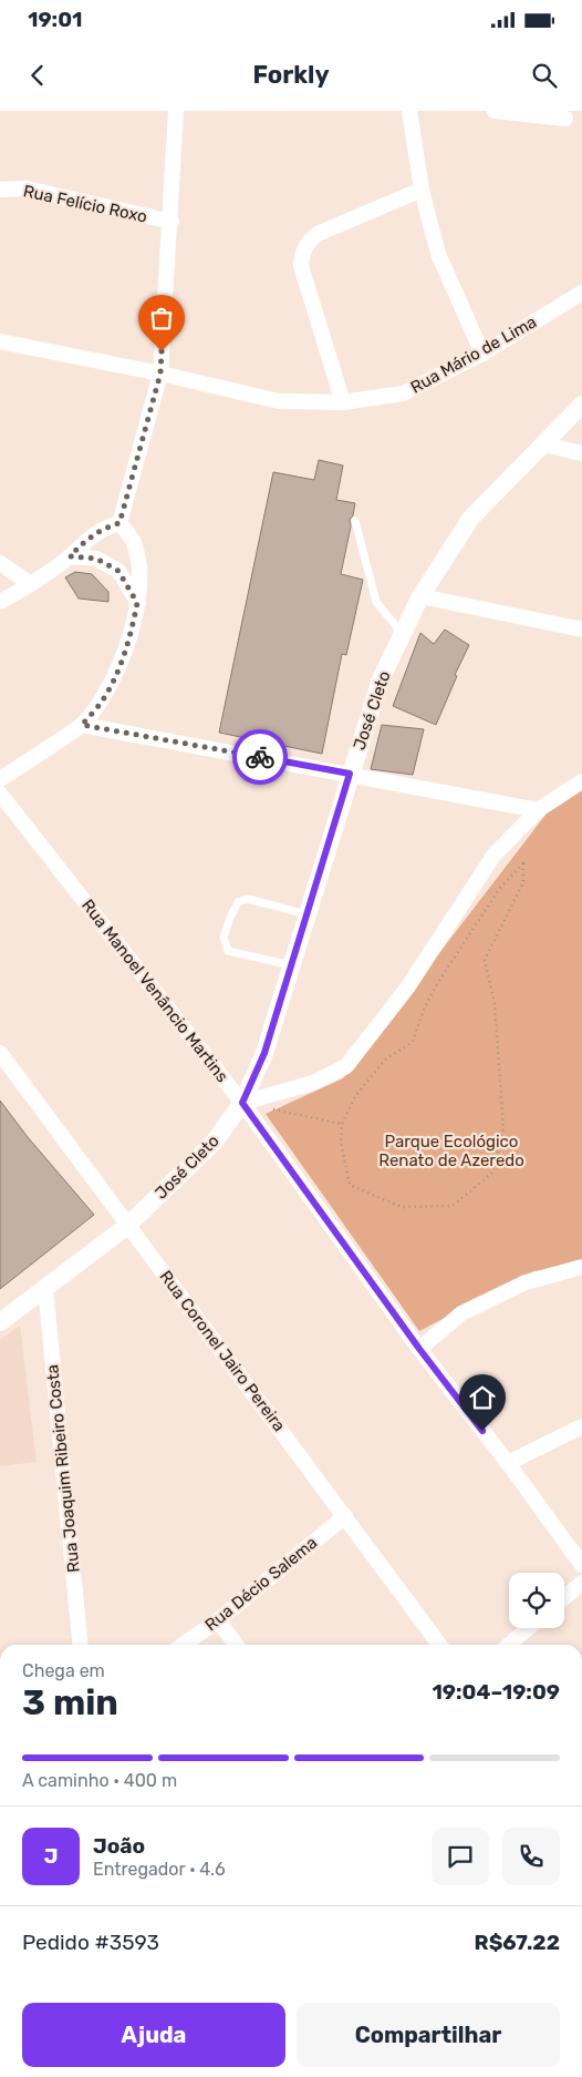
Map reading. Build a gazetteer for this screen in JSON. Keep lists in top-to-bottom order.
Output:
{
  "streets": {
    "street": [
      "Rua Felício Roxo",
      "Rua Mário de Lima",
      "José Cleto",
      "Rua Manoel Venâncio Martins",
      "Rua Coronel Jairo Pereira",
      "Rua Joaquim Ribeiro Costa",
      "Rua Décio Salema"
    ]
  },
  "crossings": [
    ["José Cleto", "Rua Manoel Venâncio Martins"],
    ["José Cleto", "Rua Coronel Jairo Pereira"],
    ["José Cleto", "Rua Joaquim Ribeiro Costa"],
    ["Rua Coronel Jairo Pereira", "Rua Décio Salema"]
  ],
  "parks": ["Parque Ecológico Renato de Azeredo"],
  "page": {
    "status": "19:01",
    "header": "Forkly",
    "heading": ["3 min", "Chega em", "19:04–19:09"],
    "panel": [
      "João",
      "Entregador · 4.6",
      "Pedido #3593",
      "R$67.22"
    ],
    "bar": "A caminho · 400 m",
    "round": "J",
    "buttons": ["Ajuda", "Compartilhar"]
  }
}
